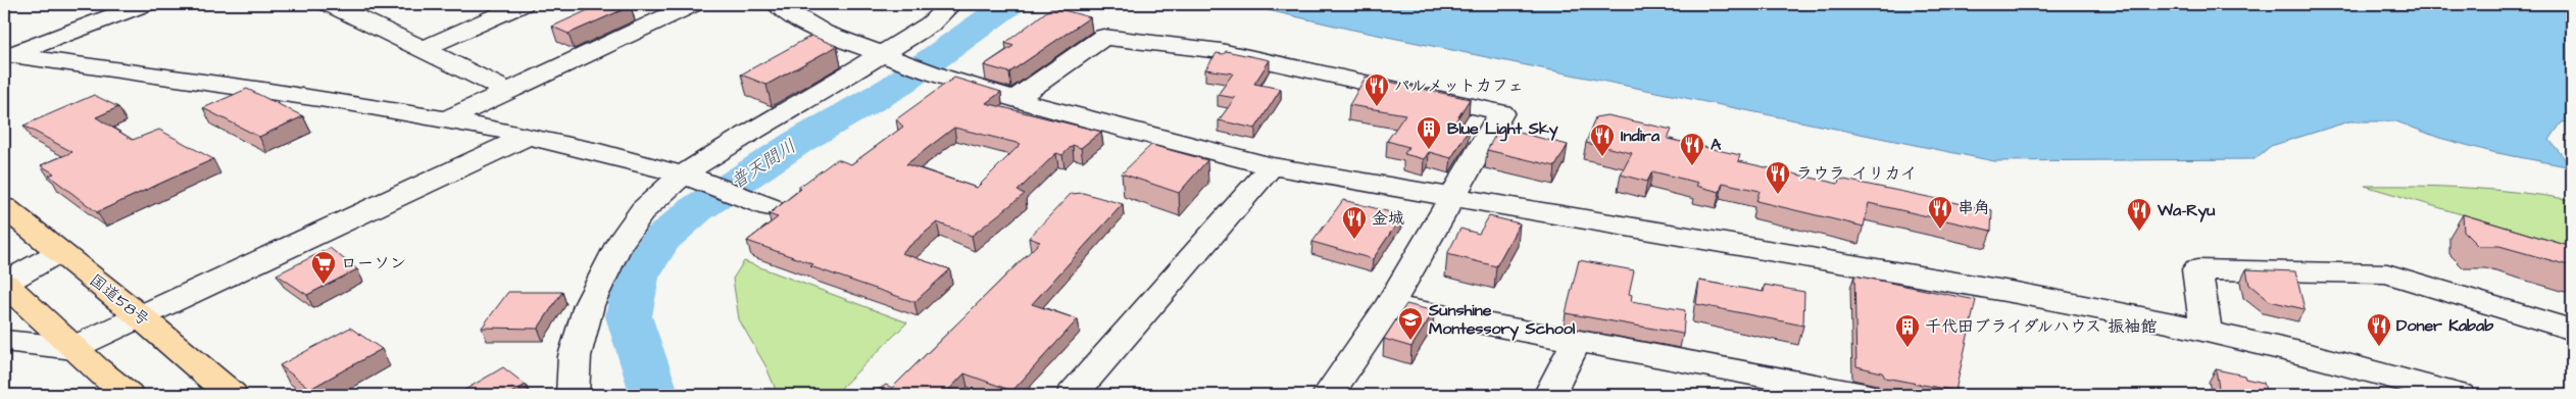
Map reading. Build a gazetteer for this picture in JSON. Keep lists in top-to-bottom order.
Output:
{
  "streets": {
    "highway": ["国道58号"]
  },
  "water": ["普天間川"],
  "places": {
    "restaurant": [
      "パルメットカフェ",
      "Indira",
      "A",
      "ラウラ イリカイ",
      "串角",
      "Wa-Ryu",
      "金城",
      "Doner Kabab"
    ],
    "building": ["Blue Light Sky", "千代田ブライダルハウス 振袖館"],
    "supermarket": ["ローソン"],
    "school or university": ["Sunshine Montessory School"]
  }
}
